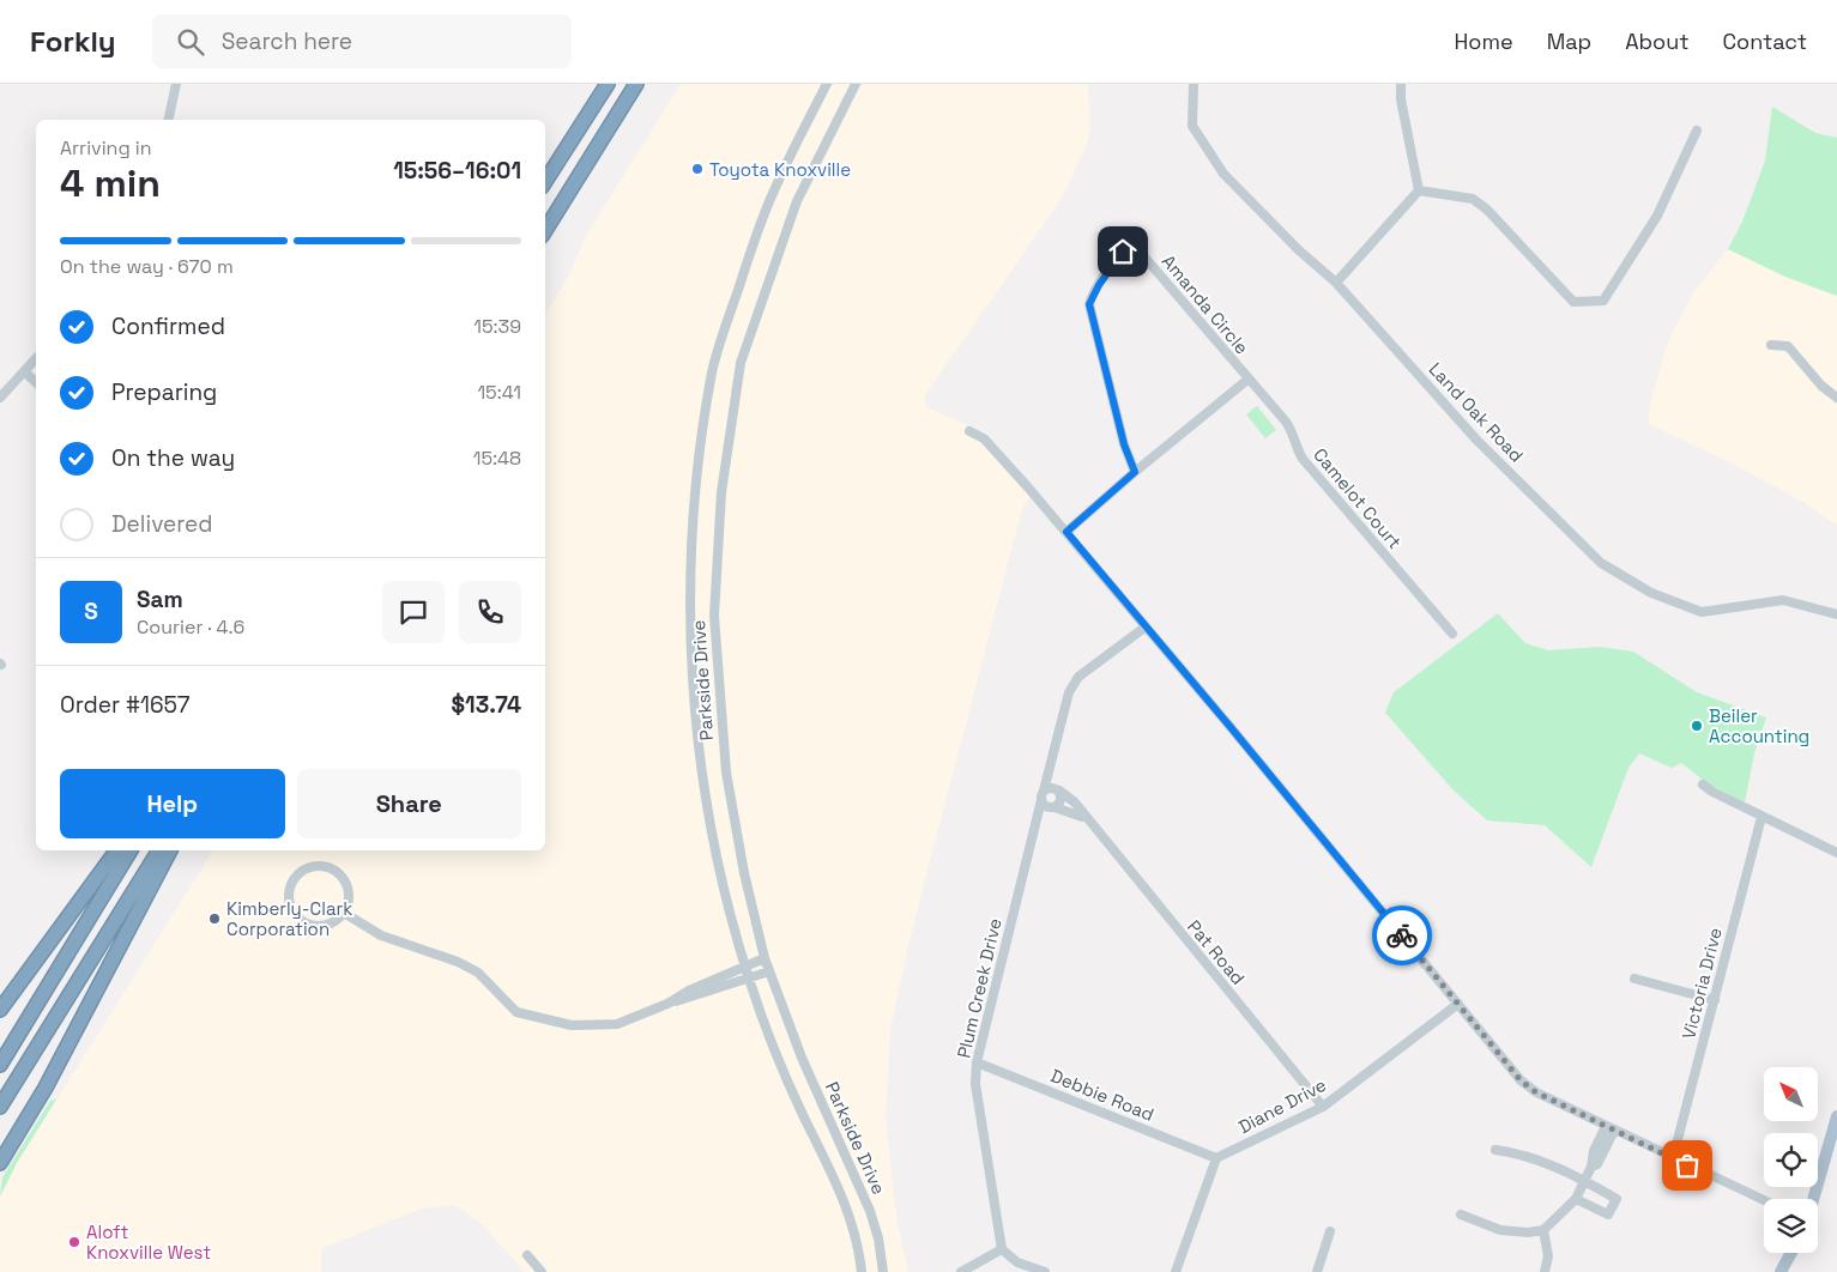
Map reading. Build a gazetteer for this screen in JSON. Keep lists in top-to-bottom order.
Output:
{
  "streets": {
    "street": [
      "Amanda Circle",
      "Land Oak Road",
      "Camelot Court",
      "Parkside Drive",
      "Pat Road",
      "Victoria Drive",
      "Plum Creek Drive",
      "Debbie Road",
      "Diane Drive"
    ]
  },
  "crossings": [
    ["Amanda Circle", "Camelot Court"],
    ["Pat Road", "Plum Creek Drive"],
    ["Pat Road", "Diane Drive"],
    ["Plum Creek Drive", "Debbie Road"],
    ["Debbie Road", "Diane Drive"]
  ],
  "places": [
    "Toyota Knoxville",
    "Beiler Accounting",
    "Kimberly-Clark Corporation",
    "Aloft Knoxville West"
  ],
  "north": "top left",
  "page": {
    "header": "Forkly",
    "search": "Search here",
    "nav": [
      "Home",
      "Map",
      "About",
      "Contact"
    ],
    "heading": ["4 min", "Arriving in", "15:56–16:01"],
    "panel": [
      "Sam",
      "Courier · 4.6",
      "Order #1657",
      "$13.74"
    ],
    "bar": "On the way · 670 m",
    "list": [
      ["Confirmed", "15:39"],
      ["Preparing", "15:41"],
      ["On the way", "15:48"],
      "Delivered"
    ],
    "round": "S",
    "buttons": ["Help", "Share"]
  }
}
